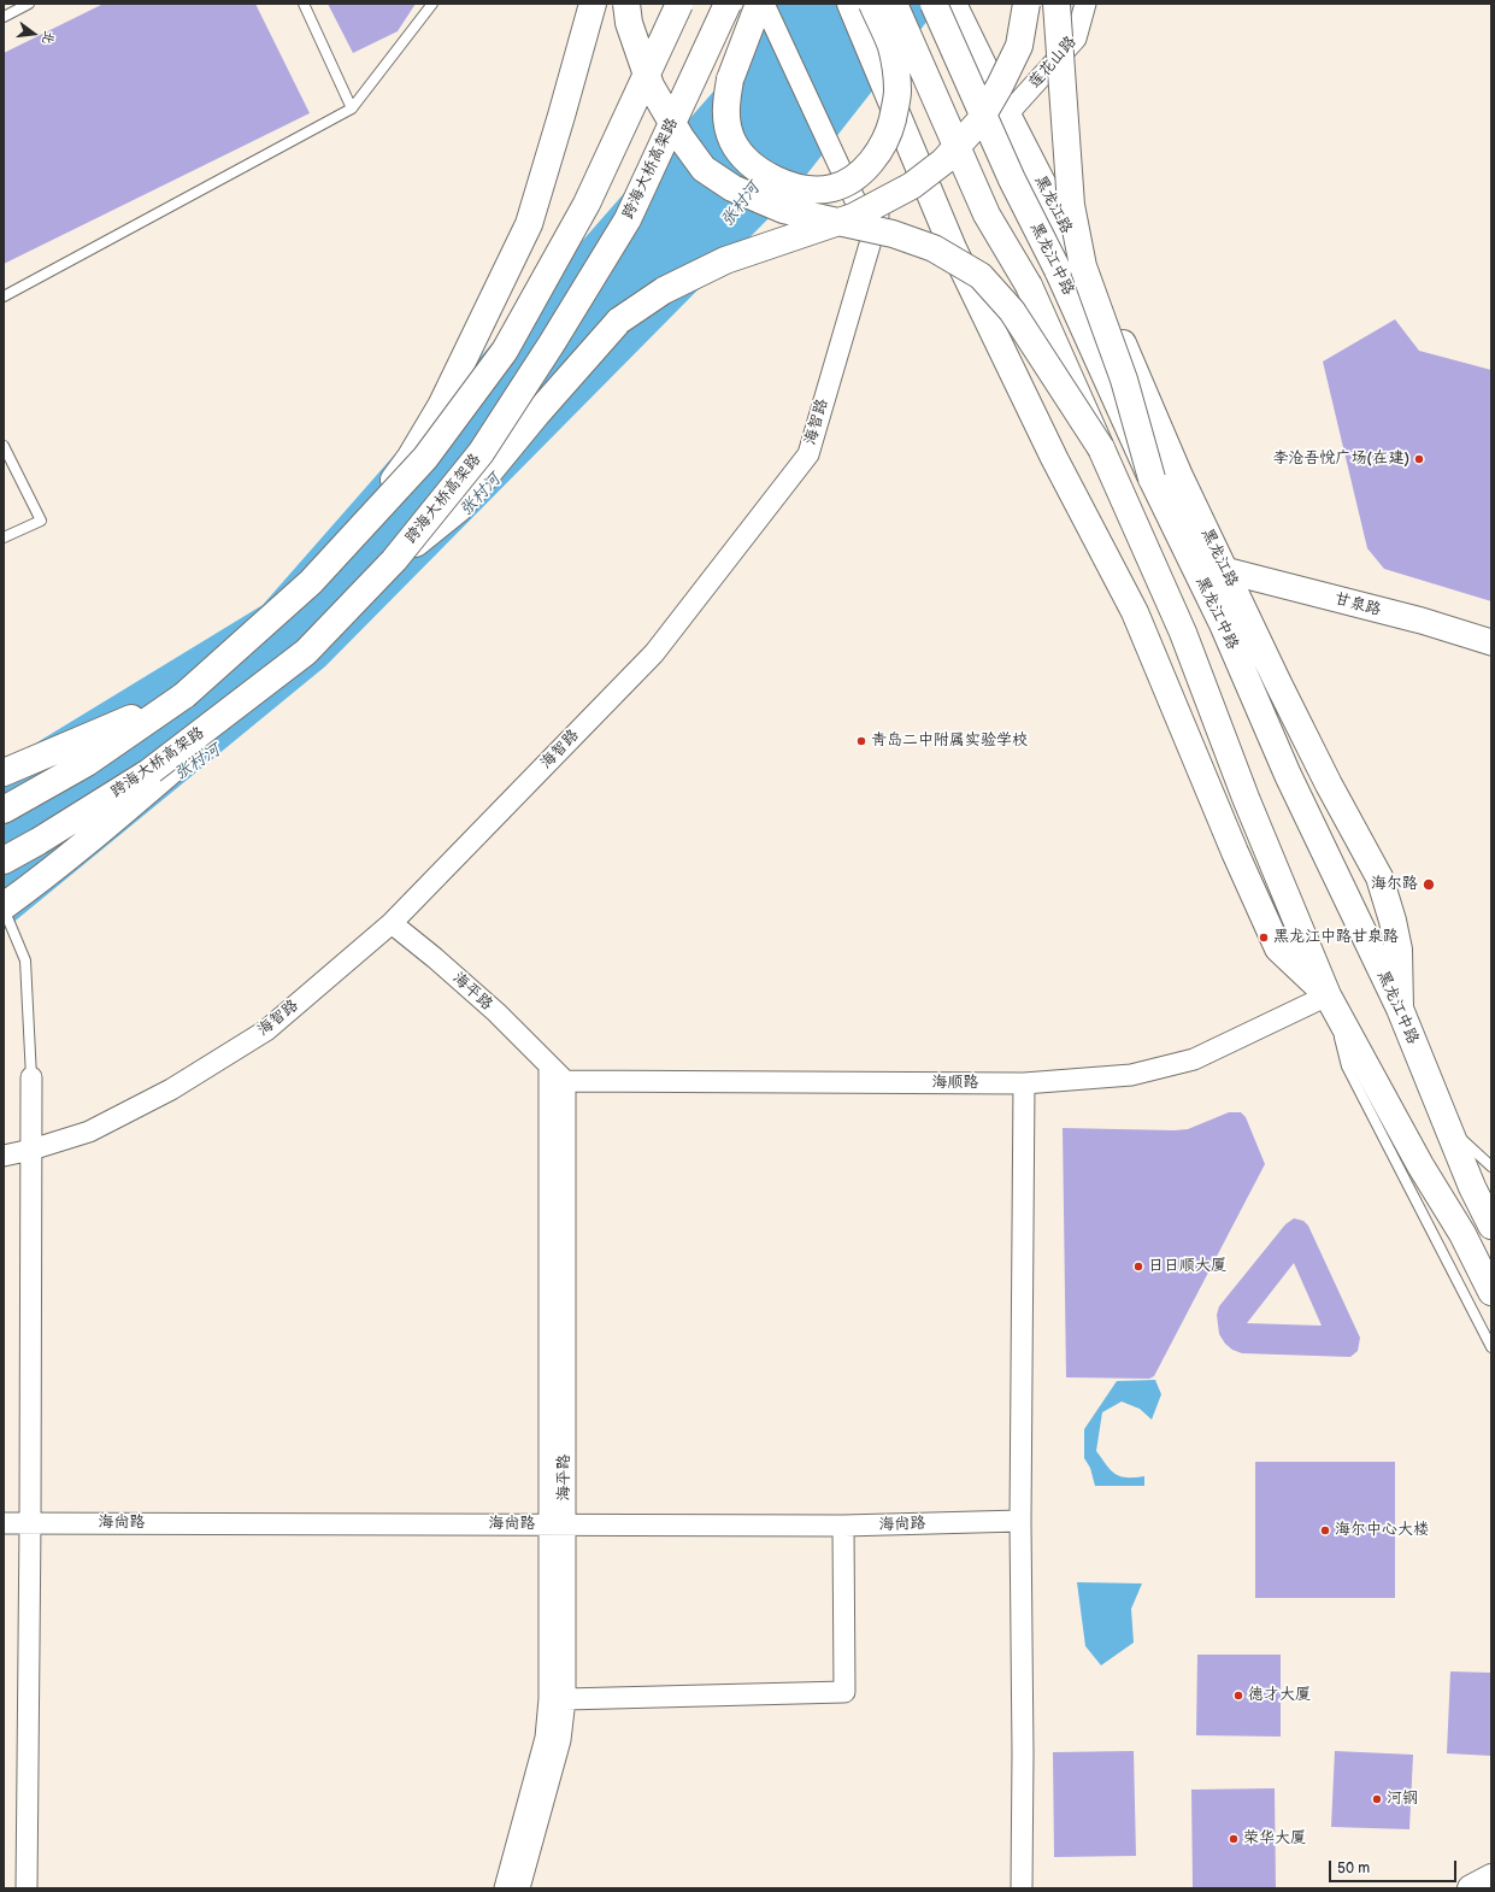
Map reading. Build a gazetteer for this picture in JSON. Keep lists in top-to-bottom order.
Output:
{
  "streets": {
    "main road": ["跨海大桥高架路", "黑龙江路", "黑龙江中路"],
    "street": [
      "莲花山路",
      "海智路",
      "甘泉路",
      "海平路",
      "海顺路",
      "海尚路"
    ]
  },
  "crossings": [
    ["莲花山路", "黑龙江路"],
    ["莲花山路", "黑龙江中路"],
    ["莲花山路", "海智路"],
    ["黑龙江路", "黑龙江中路"],
    ["黑龙江路", "甘泉路"],
    ["黑龙江中路", "海智路"],
    ["黑龙江中路", "海顺路"],
    ["海智路", "海平路"],
    ["海平路", "海顺路"],
    ["海平路", "海尚路"]
  ],
  "water": ["张村河"],
  "places": [
    "李沧吾悦广场(在建)",
    "青岛二中附属实验学校",
    "海尔路",
    "黑龙江中路甘泉路",
    "日日顺大厦",
    "海尔中心大楼",
    "德才大厦",
    "河钢",
    "荣华大厦"
  ],
  "scale_bar": "50 m",
  "north": "right"
}
